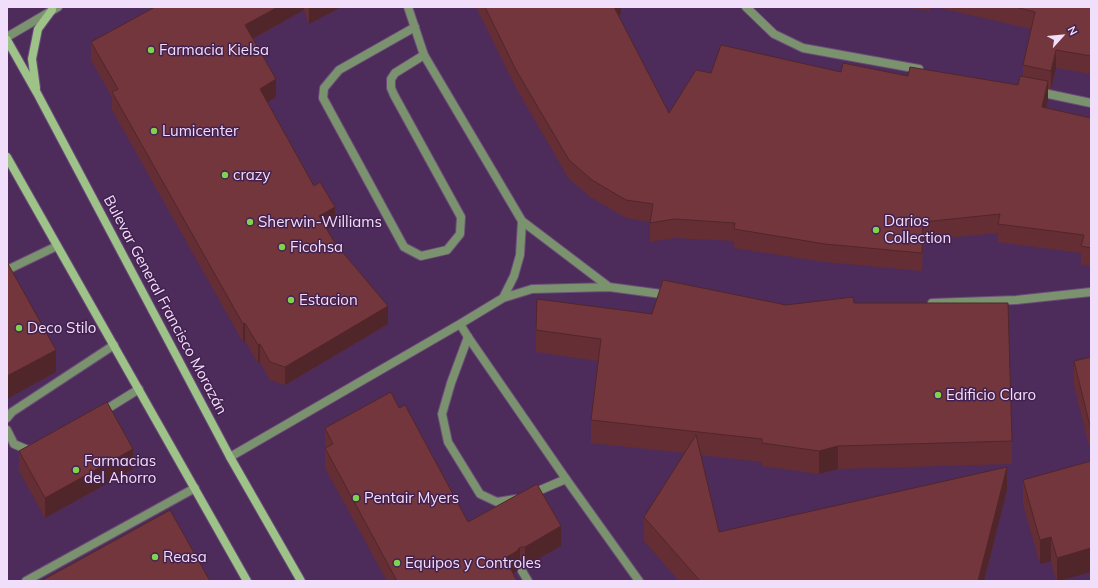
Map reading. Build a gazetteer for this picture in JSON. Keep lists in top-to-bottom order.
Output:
{
  "streets": {
    "main road": ["Bulevar General Francisco Morazán"]
  },
  "places": [
    "Farmacia Kielsa",
    "Lumicenter",
    "crazy",
    "Sherwin-Williams",
    "Darios Collection",
    "Ficohsa",
    "Estacion",
    "Deco Stilo",
    "Edificio Claro",
    "Farmacias del Ahorro",
    "Pentair Myers",
    "Reasa",
    "Equipos y Controles"
  ],
  "north": "top right"
}
